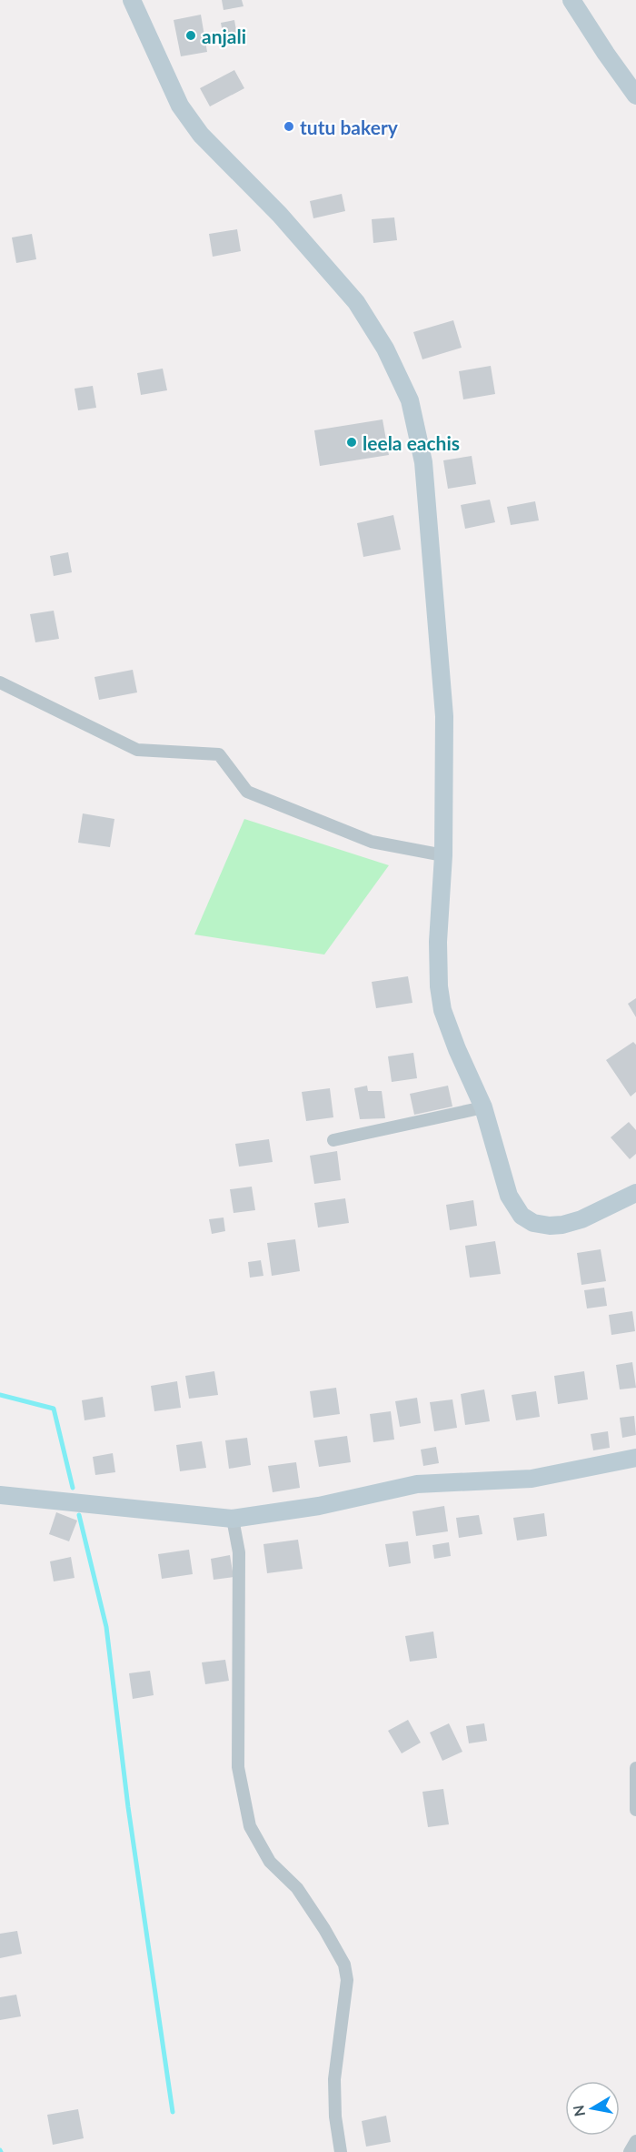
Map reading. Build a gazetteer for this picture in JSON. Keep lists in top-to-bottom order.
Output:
{
  "places": ["anjali", "tutu bakery", "leela eachis"],
  "north": "left"
}
